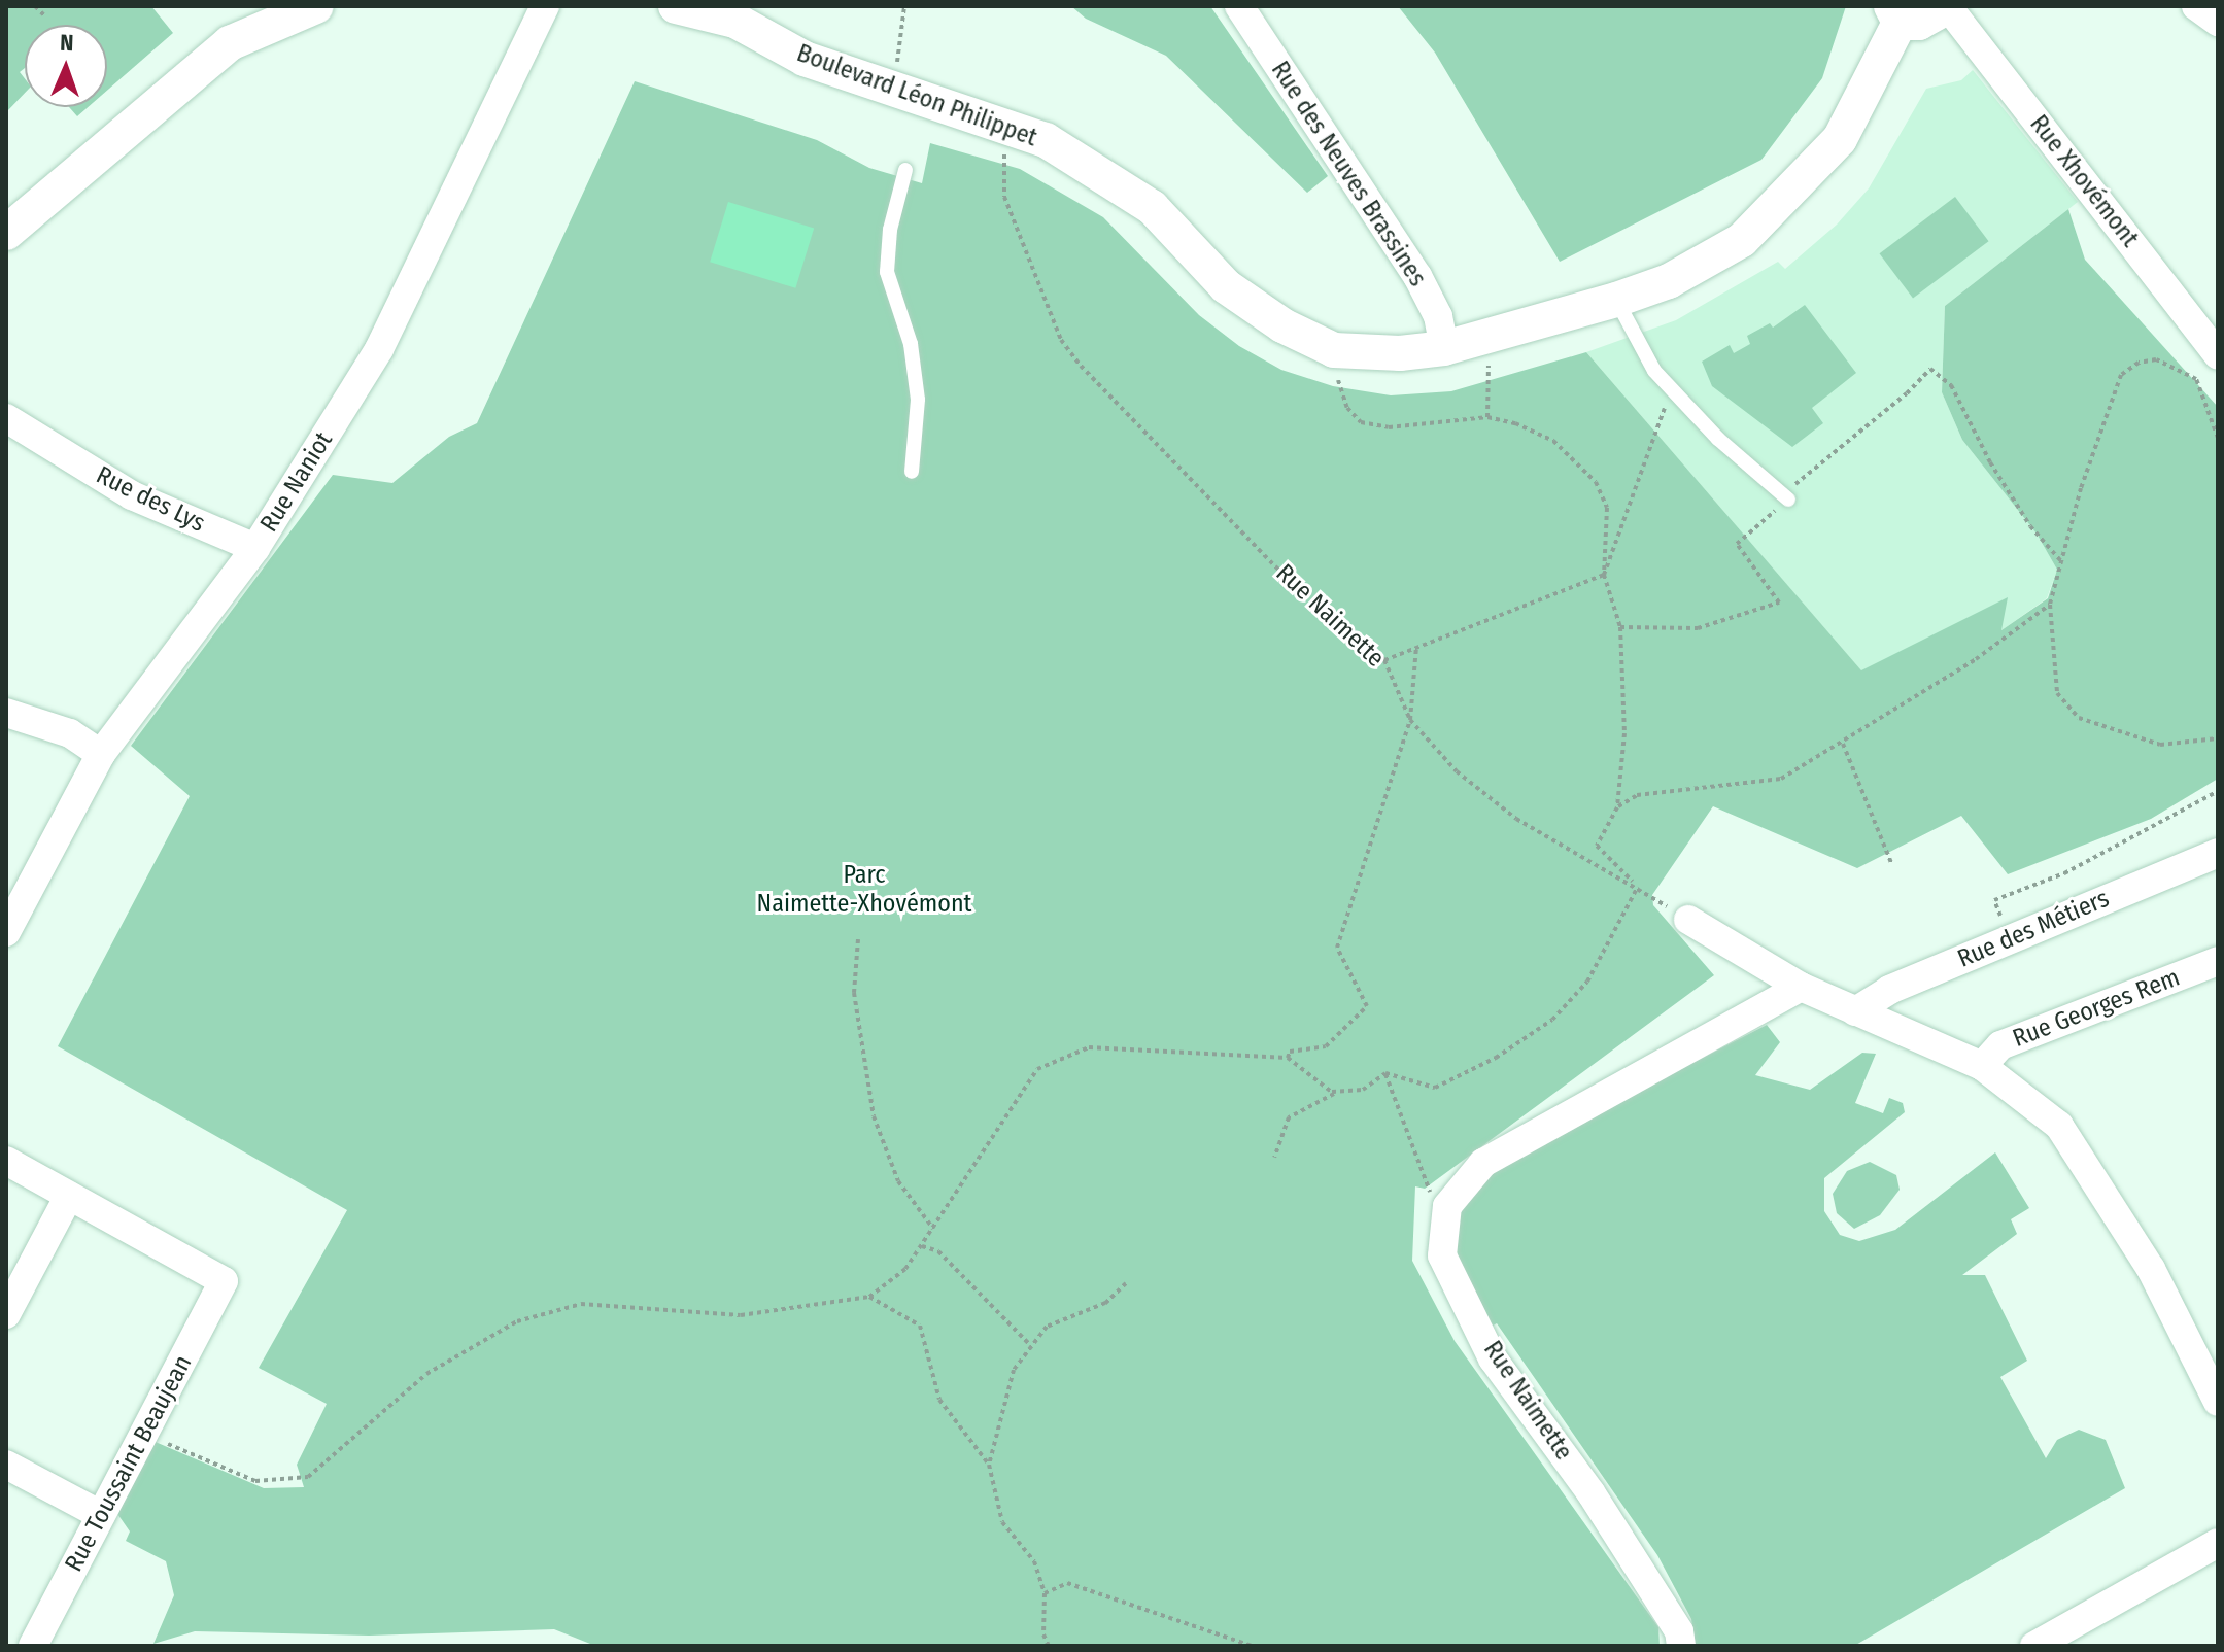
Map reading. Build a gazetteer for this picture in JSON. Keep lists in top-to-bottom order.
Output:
{
  "streets": {
    "street": [
      "Boulevard Léon Philippet",
      "Rue des Neuves Brassines",
      "Rue Xhovémont",
      "Rue Naniot",
      "Rue des Lys",
      "Rue Naimette",
      "Rue des Métiers",
      "Rue Georges Rem",
      "Rue Toussaint Beaujean"
    ]
  },
  "crossings": [
    ["Boulevard Léon Philippet", "Rue des Neuves Brassines"],
    ["Boulevard Léon Philippet", "Rue Naimette"],
    ["Rue Naniot", "Rue des Lys"]
  ],
  "parks": ["Parc Naimette-Xhovémont"],
  "north": "top"
}
